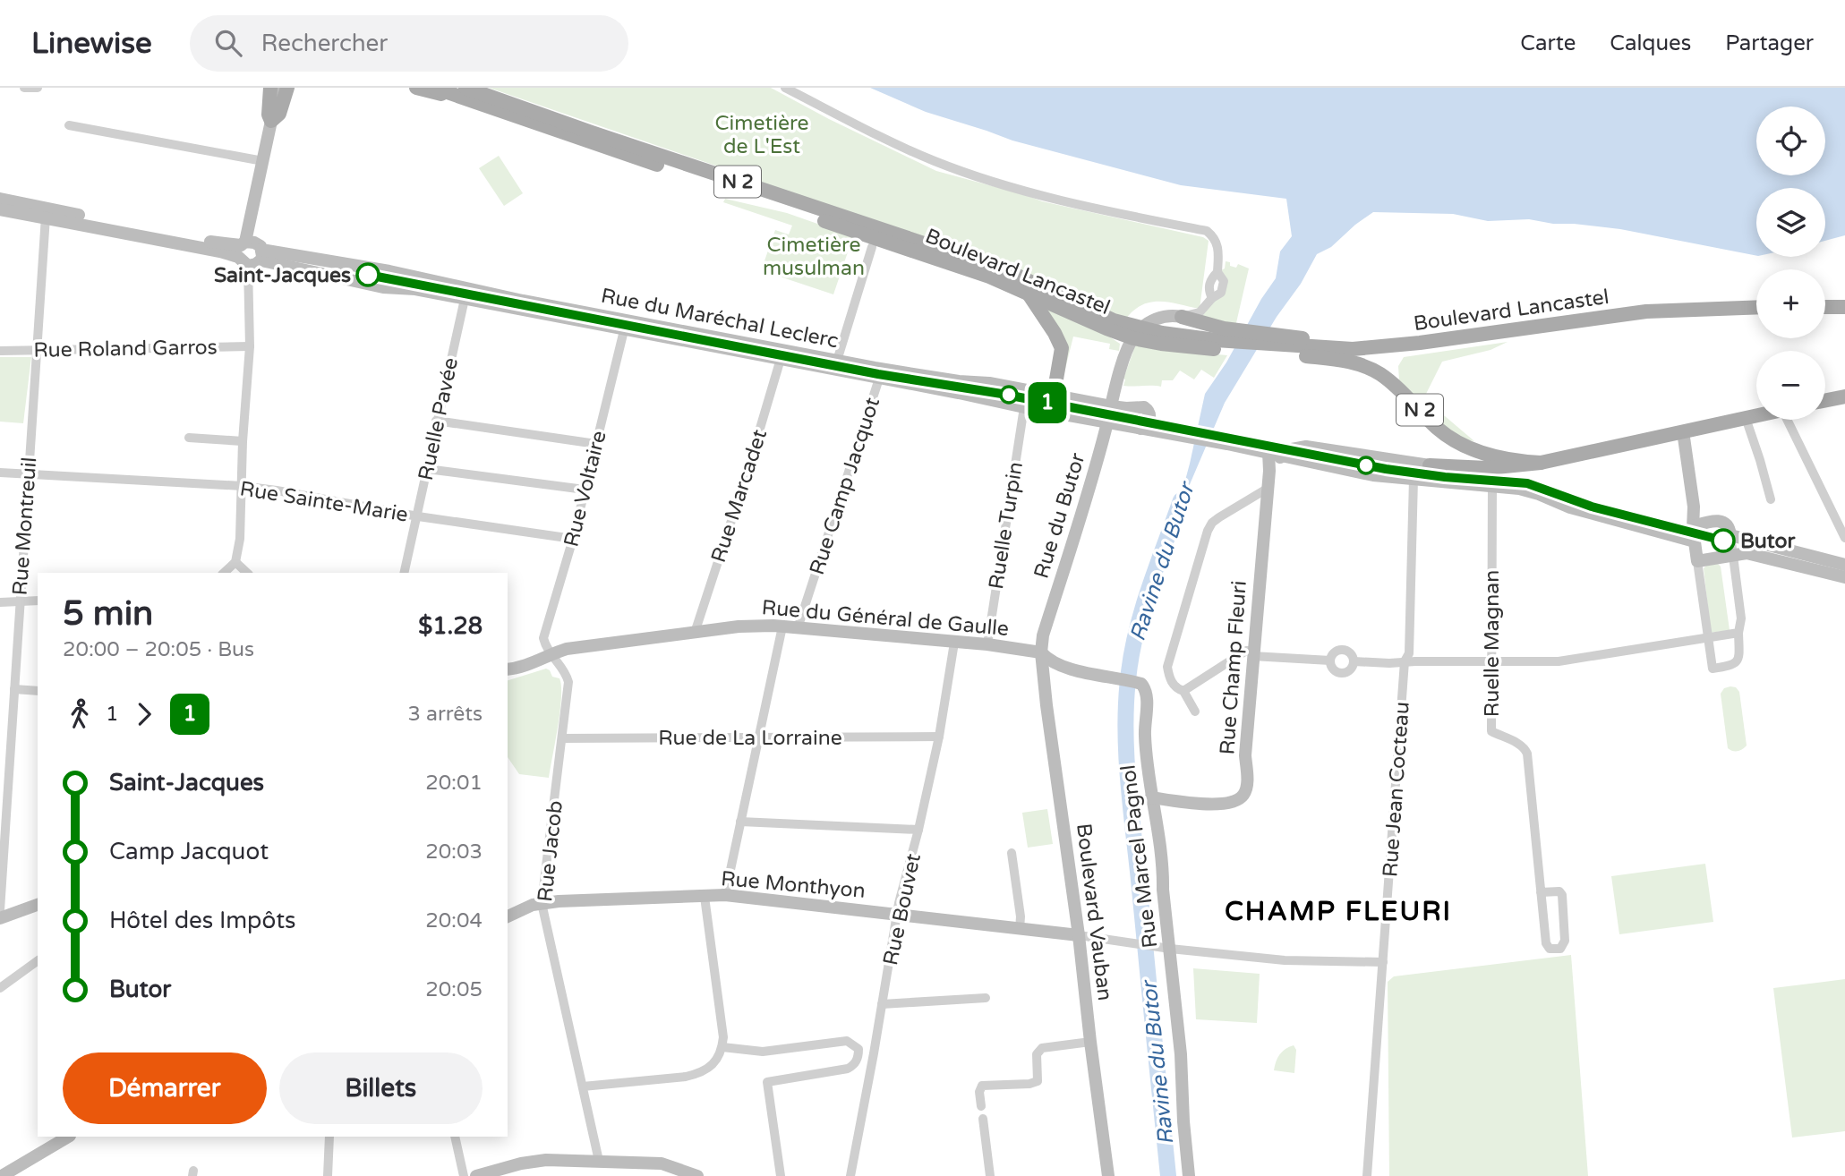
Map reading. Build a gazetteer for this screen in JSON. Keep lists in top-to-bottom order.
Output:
{
  "streets": {
    "main road": ["N 2", "Boulevard Lancastel"],
    "street": [
      "Rue du Maréchal Leclerc",
      "Rue Roland Garros",
      "Ruelle Pavée",
      "Rue Camp Jacquot",
      "Rue Voltaire",
      "Rue Marcadet",
      "Rue Sainte-Marie",
      "Rue du Butor",
      "Ruelle Turpin",
      "Rue Montreuil",
      "Rue du Général de Gaulle",
      "Ruelle Magnan",
      "Rue Champ Fleuri",
      "Rue de La Lorraine",
      "Rue Jean Cocteau",
      "Rue Jacob",
      "Rue Marcel Pagnol",
      "Rue Monthyon",
      "Rue Bouvet",
      "Boulevard Vauban"
    ]
  },
  "crossings": [
    ["N 2", "Boulevard Lancastel"],
    ["Rue du Maréchal Leclerc", "Ruelle Pavée"],
    ["Rue du Maréchal Leclerc", "Rue Camp Jacquot"],
    ["Rue du Maréchal Leclerc", "Rue Voltaire"],
    ["Rue du Maréchal Leclerc", "Rue Marcadet"],
    ["Rue du Maréchal Leclerc", "Rue du Butor"],
    ["Rue du Maréchal Leclerc", "Ruelle Turpin"],
    ["Rue du Maréchal Leclerc", "Rue Montreuil"],
    ["Rue du Maréchal Leclerc", "Ruelle Magnan"],
    ["Rue du Maréchal Leclerc", "Rue Champ Fleuri"],
    ["Rue du Maréchal Leclerc", "Rue Jean Cocteau"],
    ["Rue Roland Garros", "Rue Montreuil"],
    ["Ruelle Pavée", "Rue Sainte-Marie"],
    ["Rue Camp Jacquot", "Rue du Général de Gaulle"],
    ["Rue Voltaire", "Rue Sainte-Marie"],
    ["Rue Voltaire", "Rue du Général de Gaulle"],
    ["Rue Voltaire", "Rue Jacob"],
    ["Rue Marcadet", "Rue du Général de Gaulle"],
    ["Rue Sainte-Marie", "Rue Montreuil"],
    ["Rue du Butor", "Rue du Général de Gaulle"],
    ["Rue du Butor", "Boulevard Vauban"],
    ["Ruelle Turpin", "Rue du Général de Gaulle"],
    ["Rue du Général de Gaulle", "Rue Jacob"],
    ["Rue du Général de Gaulle", "Rue Marcel Pagnol"],
    ["Rue du Général de Gaulle", "Rue Bouvet"],
    ["Rue du Général de Gaulle", "Boulevard Vauban"],
    ["Rue Champ Fleuri", "Rue Marcel Pagnol"],
    ["Rue de La Lorraine", "Rue Jacob"],
    ["Rue de La Lorraine", "Rue Bouvet"],
    ["Rue Jacob", "Rue Monthyon"],
    ["Rue Monthyon", "Rue Bouvet"],
    ["Rue Monthyon", "Boulevard Vauban"]
  ],
  "districts": ["CHAMP FLEURI"],
  "water": ["Ravine du Butor"],
  "parks": ["Cimetière de L'Est", "Cimetière musulman"],
  "places": ["Saint-Jacques", "Butor"],
  "lines": ["bus line 1"],
  "page": {
    "header": "Linewise",
    "search": "Rechercher",
    "nav": ["Carte", "Calques", "Partager"],
    "on_map": "1",
    "map_buttons": ["+", "−"],
    "heading": ["5 min", "20:00 – 20:05 · Bus", "$1.28"],
    "legs": ["1", "1", "3 arrêts"],
    "list": [
      {
        "name": "Saint-Jacques",
        "value": "20:01"
      },
      {
        "name": "Camp Jacquot",
        "value": "20:03"
      },
      {
        "name": "Hôtel des Impôts",
        "value": "20:04"
      },
      {
        "name": "Butor",
        "value": "20:05"
      }
    ],
    "buttons": ["Démarrer", "Billets"]
  }
}
